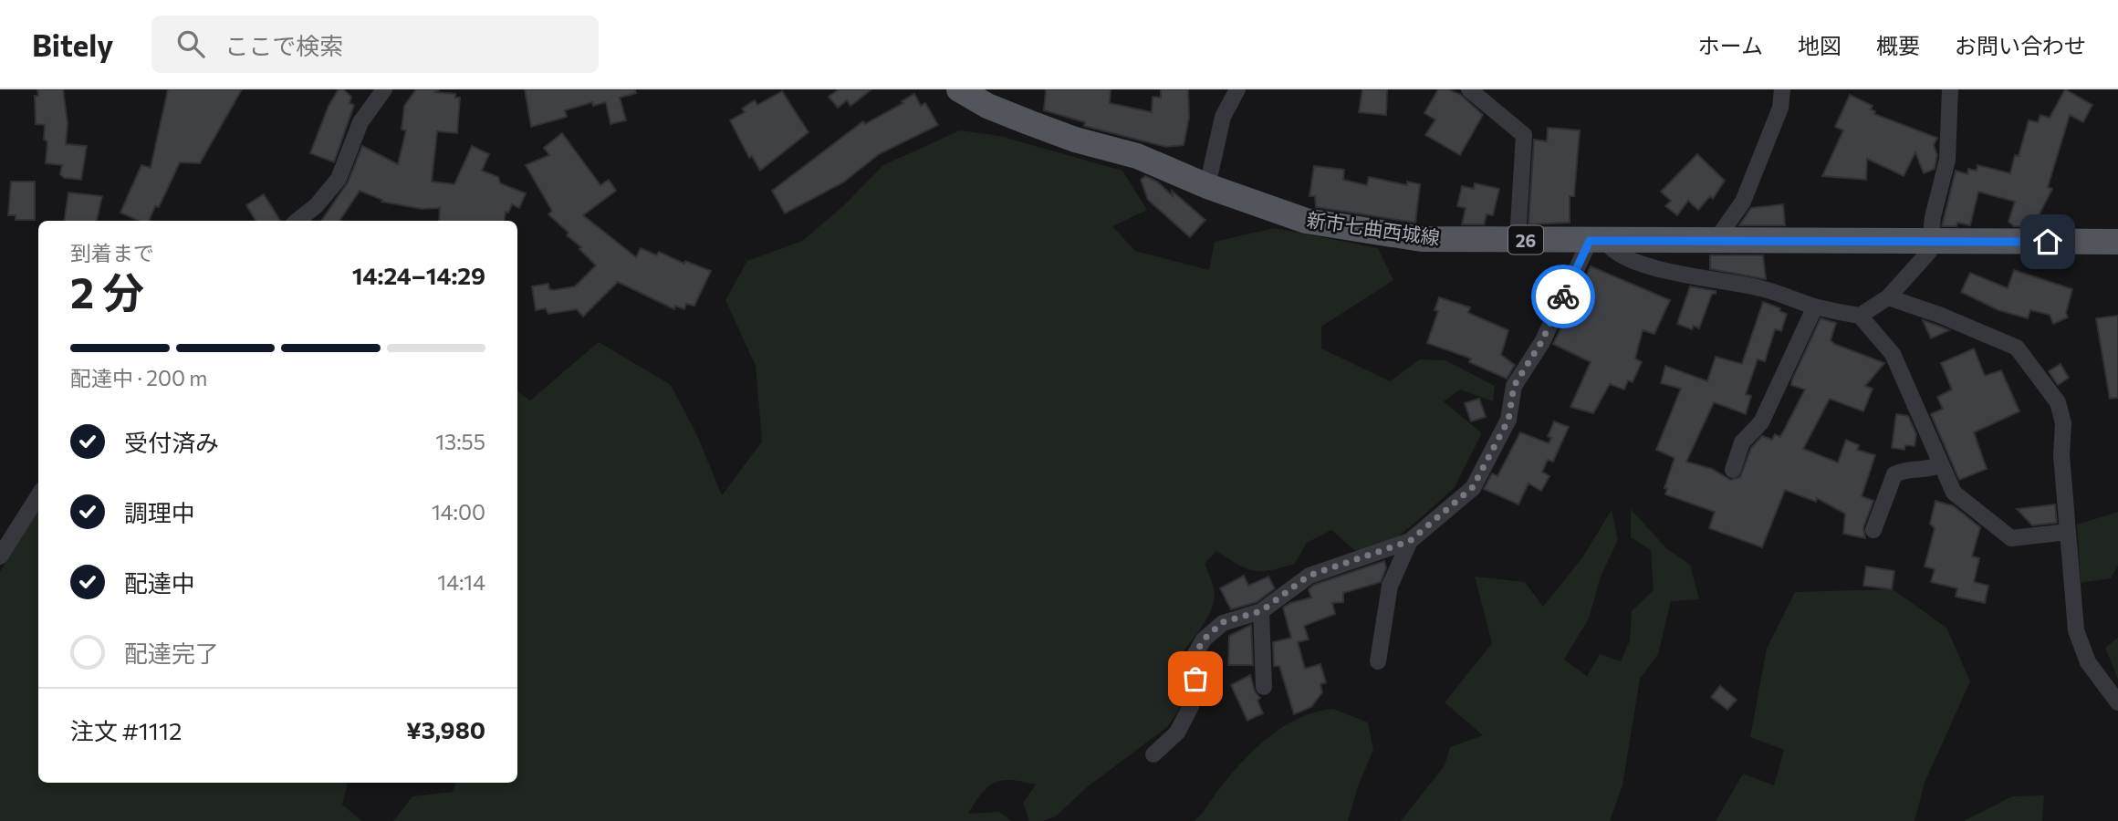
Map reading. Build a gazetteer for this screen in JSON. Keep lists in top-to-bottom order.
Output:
{
  "streets": {
    "main road": ["新市七曲西城線", "26"]
  },
  "page": {
    "header": "Bitely",
    "search": "ここで検索",
    "nav": [
      "ホーム",
      "地図",
      "概要",
      "お問い合わせ"
    ],
    "heading": ["2 分", "到着まで", "14:24–14:29"],
    "panel": ["注文 #1112", "¥3,980"],
    "bar": "配達中 · 200 m",
    "list": [
      ["受付済み", "13:55"],
      ["調理中", "14:00"],
      ["配達中", "14:14"],
      "配達完了"
    ]
  }
}
